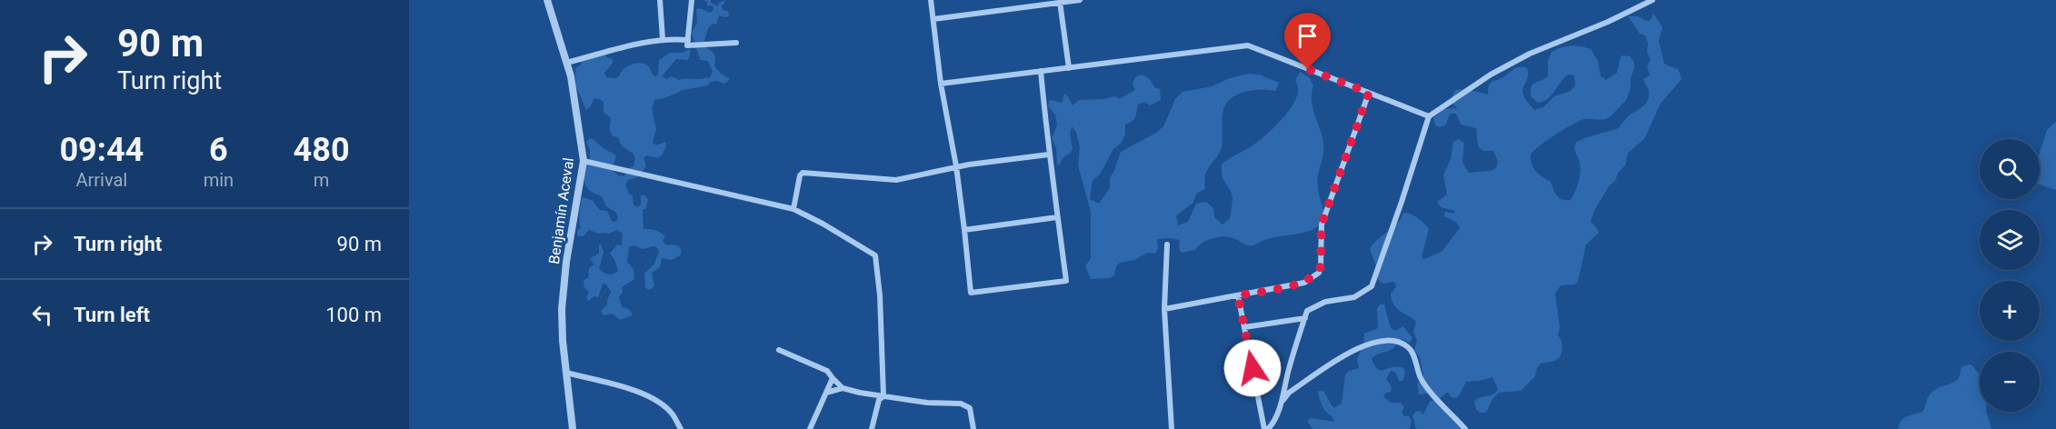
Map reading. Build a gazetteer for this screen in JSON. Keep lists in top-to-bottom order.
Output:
{
  "streets": {
    "street": ["Benjamín Aceval"]
  },
  "page": {
    "turn": ["90 m", "Turn right"],
    "eta": [
      "09:44",
      "Arrival",
      "6",
      "min",
      "480",
      "m"
    ],
    "map_buttons": ["+", "−"],
    "list": [
      {
        "name": "Turn right",
        "value": "90 m"
      },
      {
        "name": "Turn left",
        "value": "100 m"
      }
    ]
  }
}
